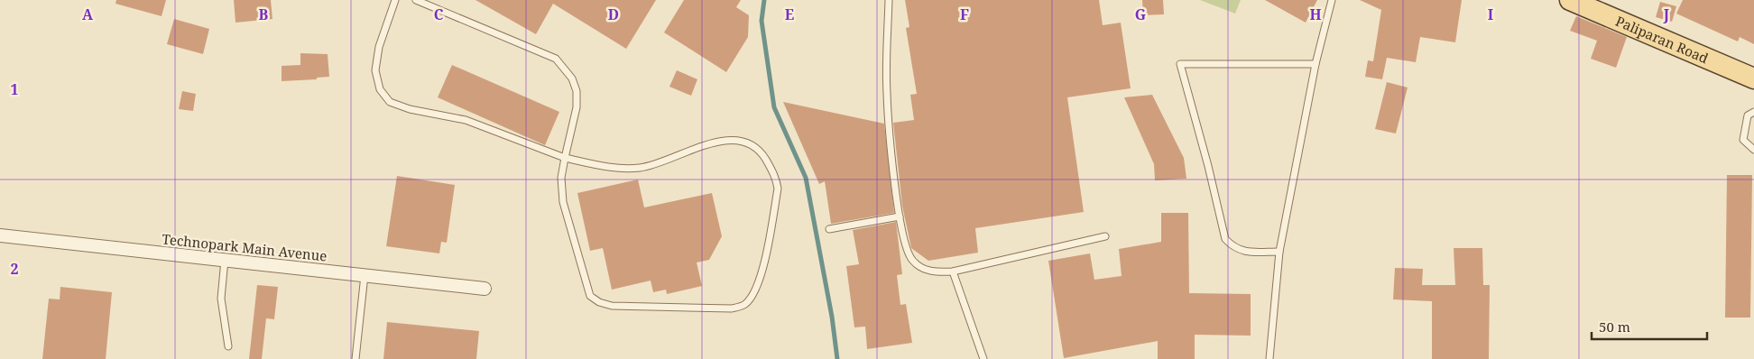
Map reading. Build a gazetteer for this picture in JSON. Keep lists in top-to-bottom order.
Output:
{
  "streets": {
    "main road": ["Paliparan Road"],
    "street": ["Technopark Main Avenue"]
  },
  "scale_bar": "50 m",
  "grid": {
    "columns": [
      "A",
      "B",
      "C",
      "D",
      "E",
      "F",
      "G",
      "H",
      "I",
      "J"
    ],
    "rows": ["1", "2"]
  }
}
